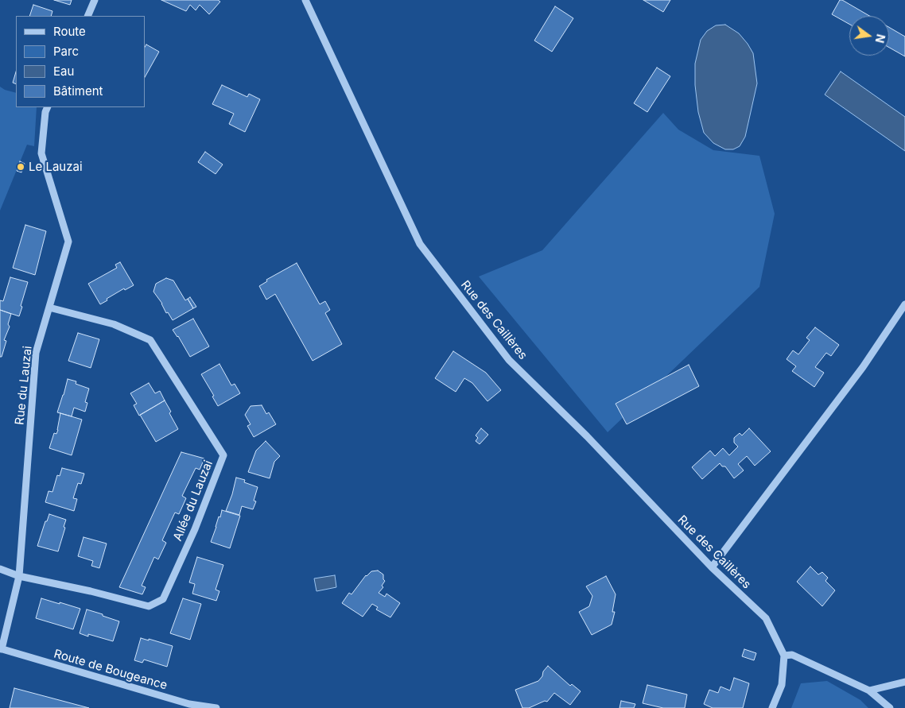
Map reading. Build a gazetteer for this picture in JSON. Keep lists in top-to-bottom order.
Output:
{
  "streets": {
    "street": [
      "Rue des Caillères",
      "Rue du Lauzai",
      "Allée du Lauzai",
      "Route de Bougeance"
    ]
  },
  "crossings": [
    ["Rue du Lauzai", "Allée du Lauzai"],
    ["Rue du Lauzai", "Route de Bougeance"]
  ],
  "places": ["Le Lauzai"],
  "legend": [
    "Route",
    "Parc",
    "Eau",
    "Bâtiment"
  ],
  "north": "right"
}
